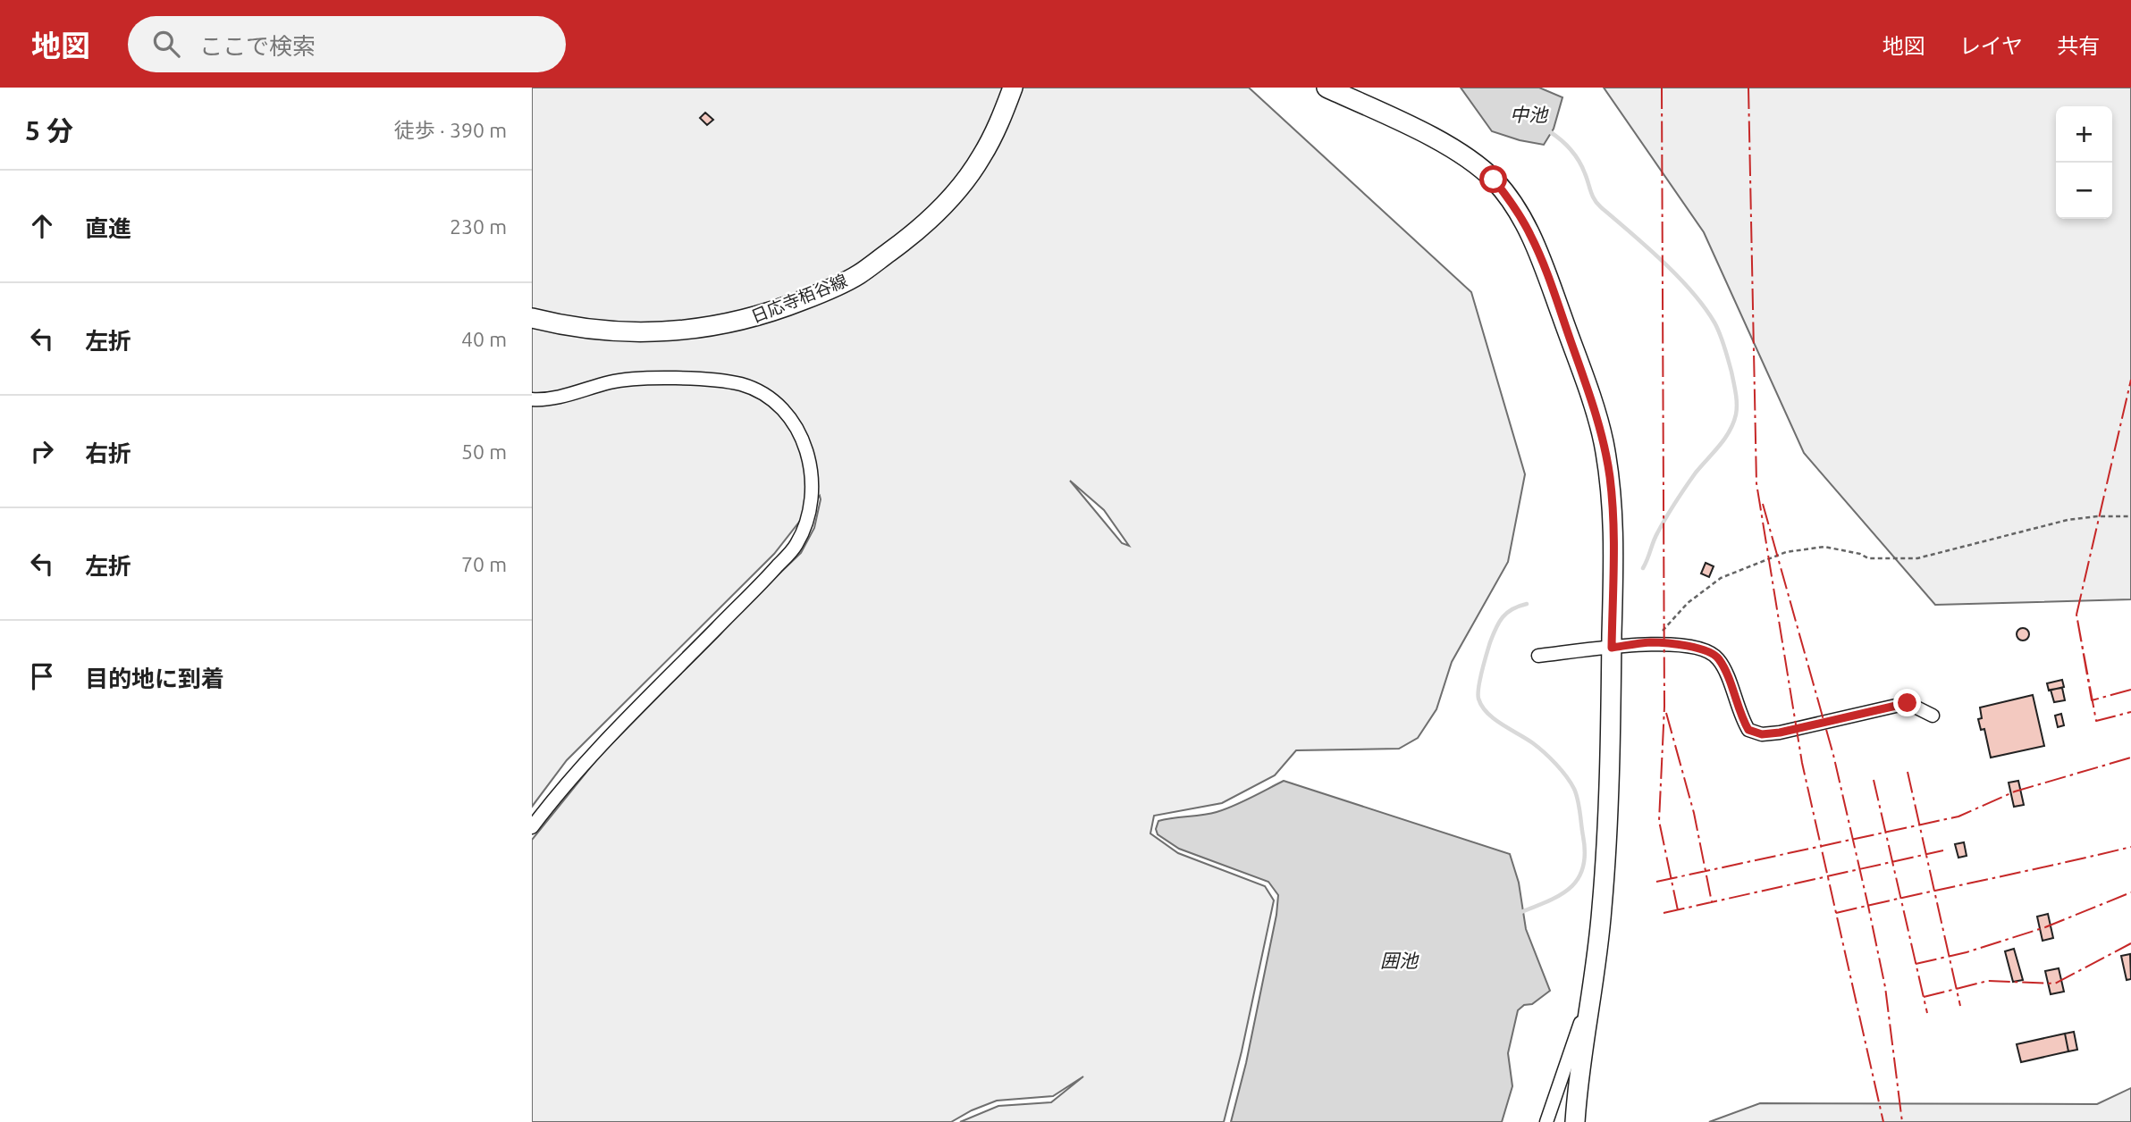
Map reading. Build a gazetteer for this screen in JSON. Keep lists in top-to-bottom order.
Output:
{
  "streets": {
    "street": ["日応寺栢谷線"]
  },
  "water": ["中池", "囲池"],
  "page": {
    "header": "地図",
    "search": "ここで検索",
    "nav": ["地図", "レイヤ", "共有"],
    "heading": ["5 分", "徒歩 · 390 m"],
    "map_buttons": ["+", "−"],
    "list": [
      ["直進", "230 m"],
      ["左折", "40 m"],
      ["右折", "50 m"],
      ["左折", "70 m"],
      "目的地に到着"
    ]
  }
}
